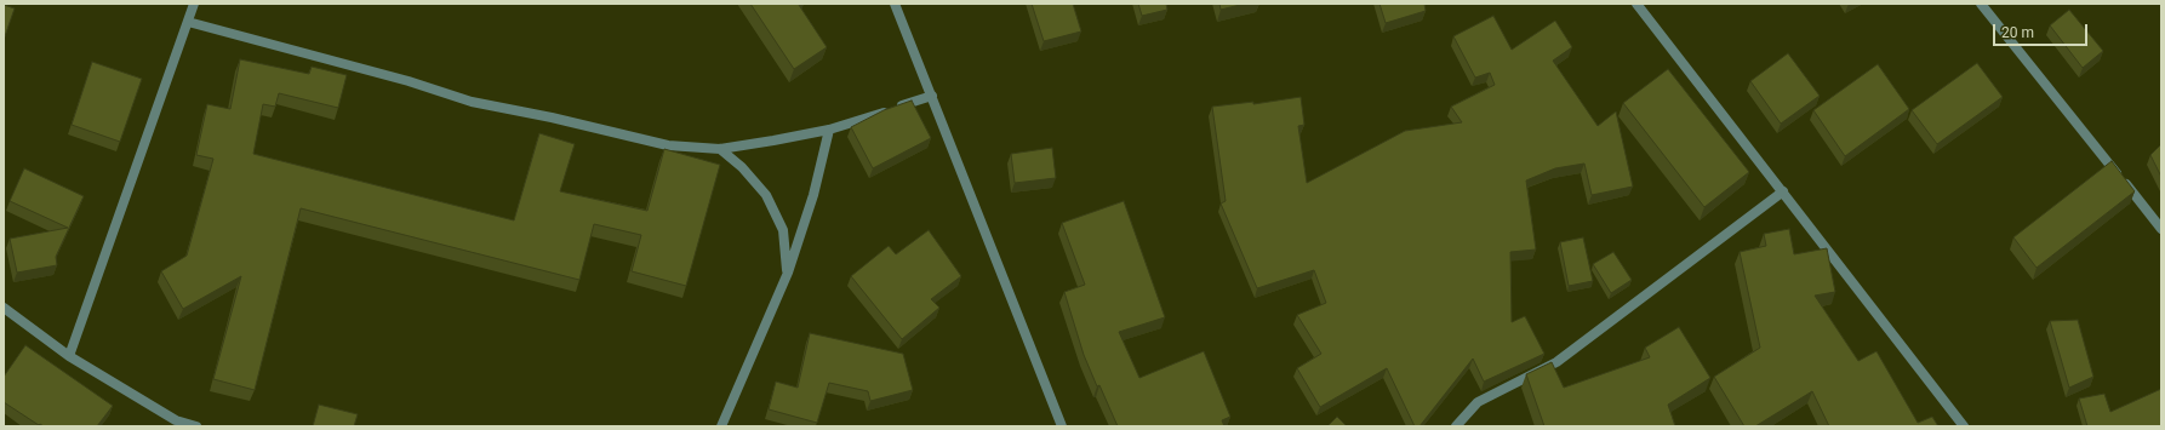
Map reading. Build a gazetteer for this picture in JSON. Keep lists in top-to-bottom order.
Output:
{
  "scale_bar": "20 m"
}
